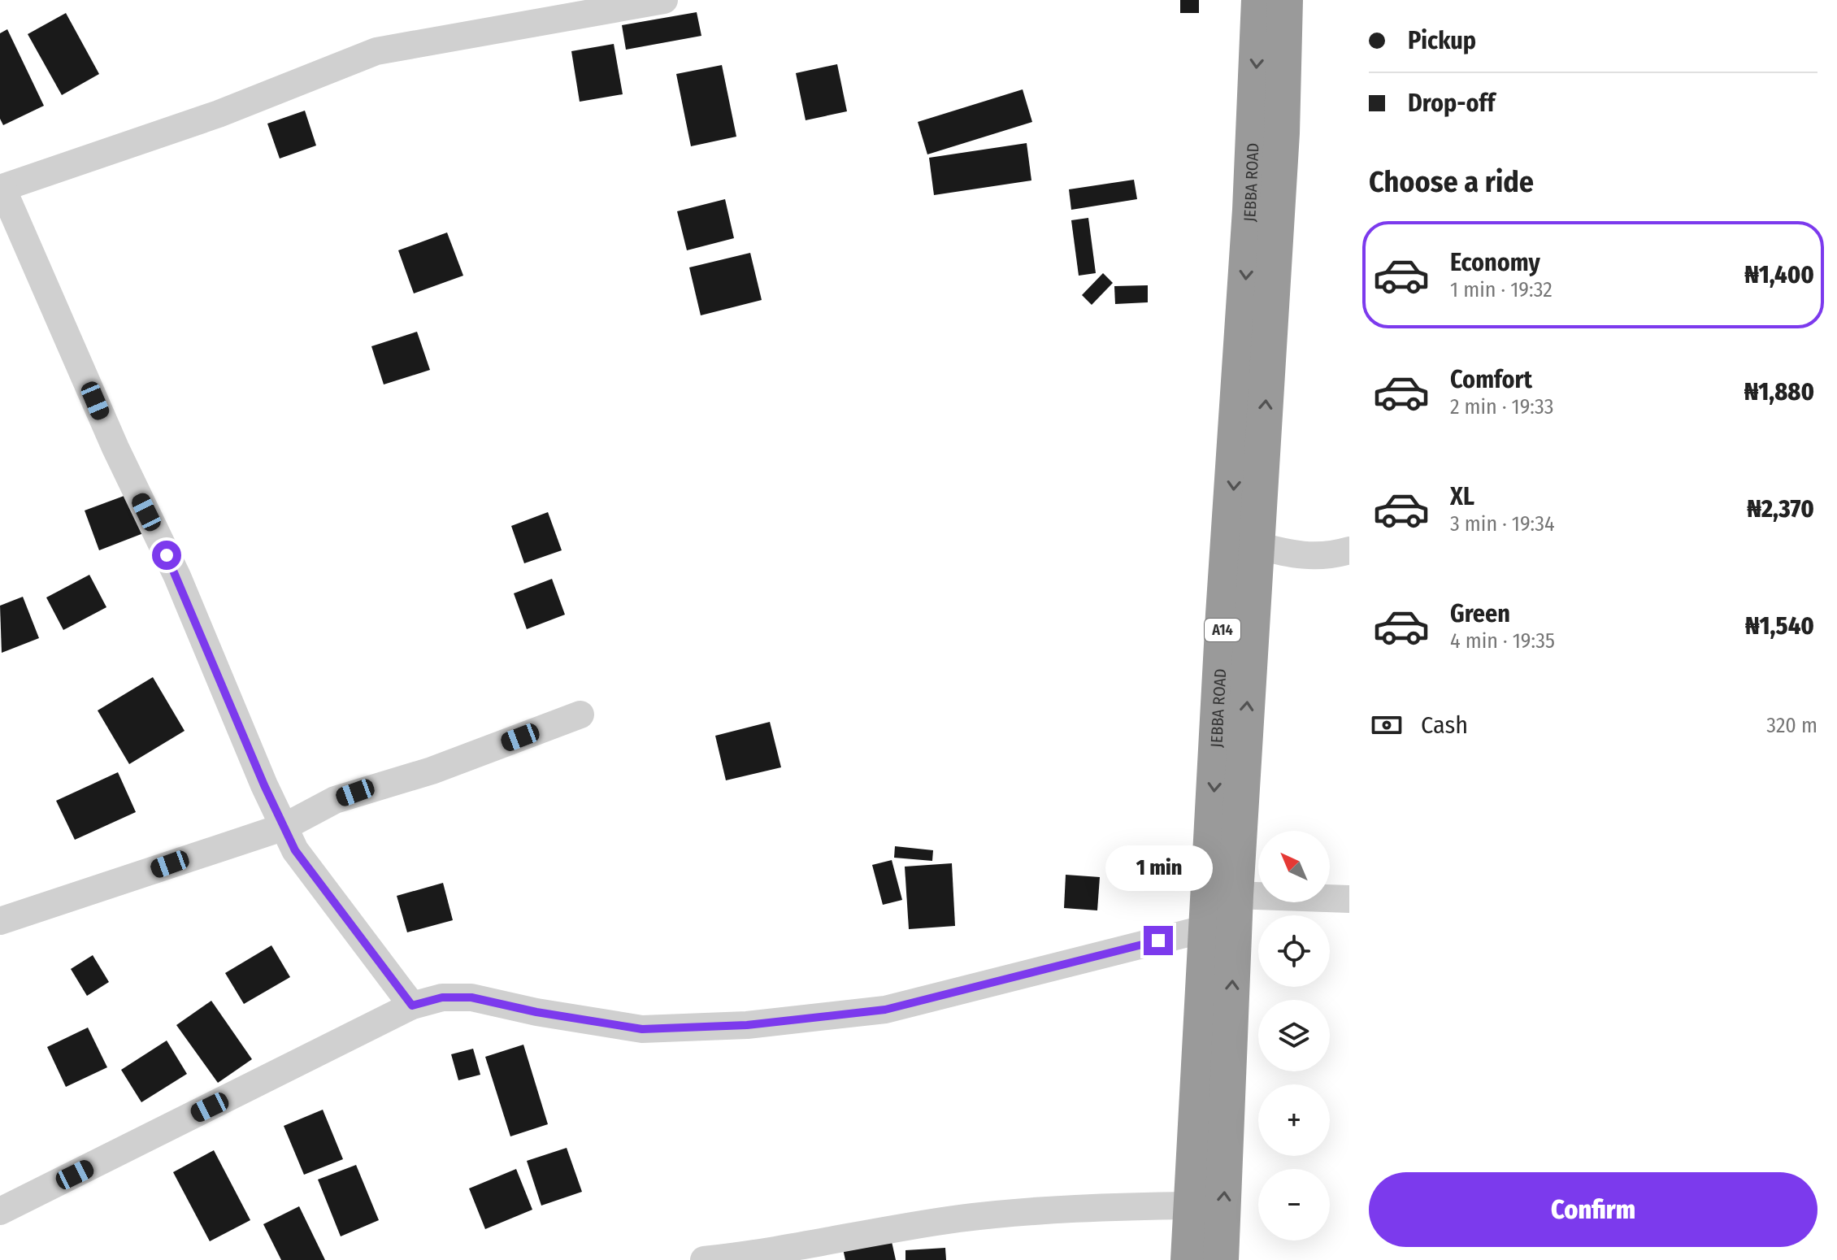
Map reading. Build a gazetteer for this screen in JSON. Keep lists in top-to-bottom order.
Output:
{
  "streets": {
    "highway": ["JEBBA ROAD", "A14"]
  },
  "north": "top left",
  "page": {
    "banner": ["Pickup", "Drop-off"],
    "heading": "Choose a ride",
    "list": [
      {
        "name": "Economy",
        "note": "1 min · 19:32",
        "value": "₦1,400"
      },
      {
        "name": "Comfort",
        "note": "2 min · 19:33",
        "value": "₦1,880"
      },
      {
        "name": "XL",
        "note": "3 min · 19:34",
        "value": "₦2,370"
      },
      {
        "name": "Green",
        "note": "4 min · 19:35",
        "value": "₦1,540"
      }
    ],
    "pay": ["Cash", "320 m"],
    "map_buttons": ["+", "−"],
    "bubble": "1 min",
    "buttons": "Confirm"
  }
}
